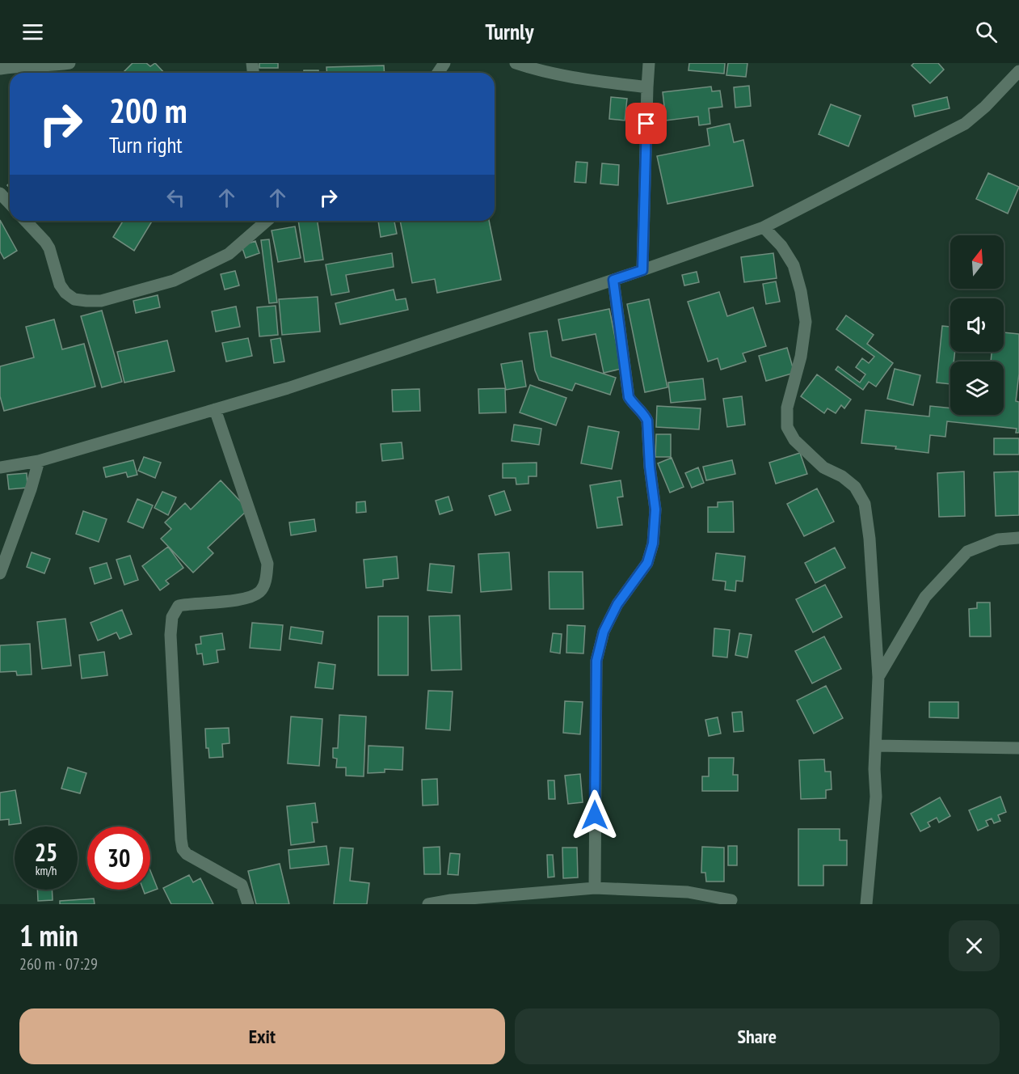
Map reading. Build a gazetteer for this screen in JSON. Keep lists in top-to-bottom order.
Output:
{
  "north": "top",
  "page": {
    "header": "Turnly",
    "turn": ["200 m", "Turn right"],
    "speed": "25 km/h",
    "limit": "30",
    "heading": ["1 min", "260 m · 07:29"],
    "buttons": ["Exit", "Share"]
  }
}
